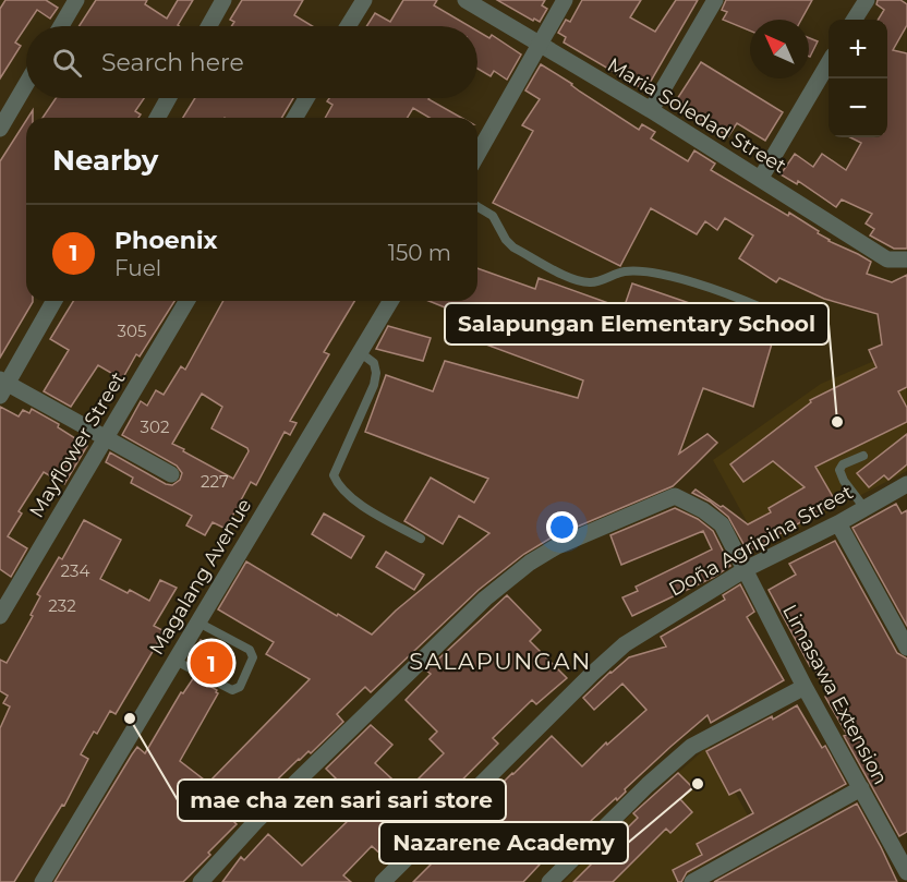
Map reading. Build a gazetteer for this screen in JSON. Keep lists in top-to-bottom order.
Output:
{
  "streets": {
    "street": [
      "Maria Soledad Street",
      "Mayflower Street",
      "Doña Agripina Street",
      "Magalang Avenue",
      "Limasawa Extension"
    ]
  },
  "crossings": [
    ["Doña Agripina Street", "Limasawa Extension"]
  ],
  "districts": ["SALAPUNGAN"],
  "places": ["Salapungan Elementary School", "mae cha zen sari sari store", "Nazarene Academy"],
  "house_numbers": [
    "305",
    "302",
    "227",
    "234",
    "232"
  ],
  "north": "top left",
  "page": {
    "map_buttons": ["+", "−"],
    "search": "Search here",
    "heading": "Nearby",
    "list": [
      {
        "mark": "1",
        "name": "Phoenix",
        "note": "Fuel",
        "value": "150 m"
      }
    ],
    "pins": "1"
  }
}
